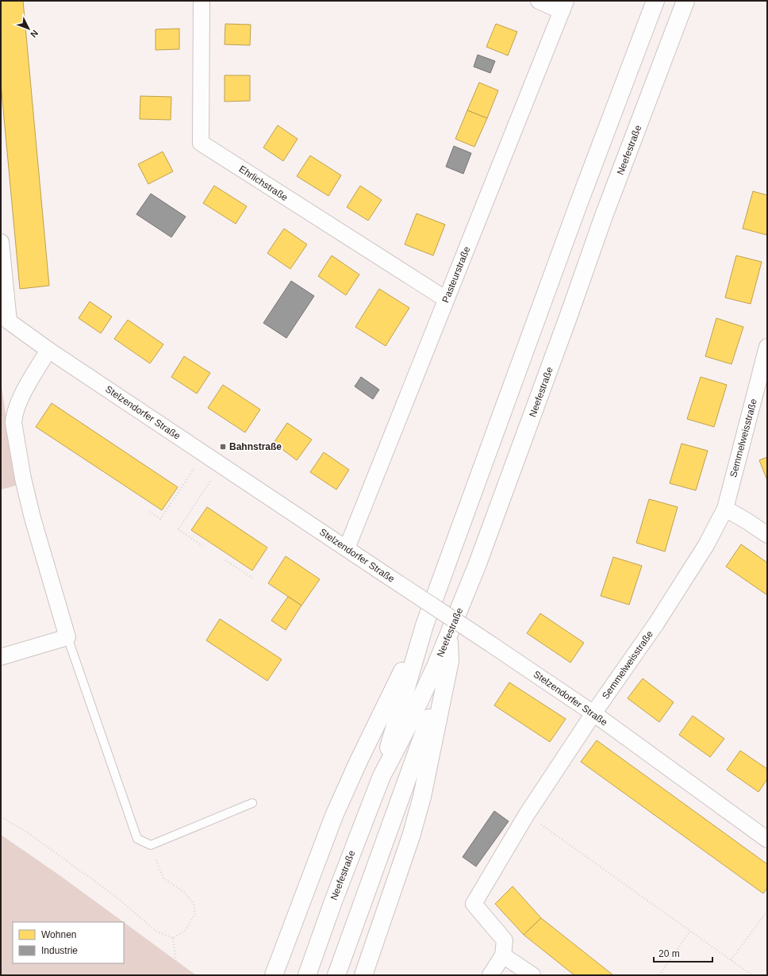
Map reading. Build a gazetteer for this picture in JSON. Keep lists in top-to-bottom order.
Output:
{
  "streets": {
    "highway": ["Neefestraße"],
    "street": [
      "Ehrlichstraße",
      "Pasteurstraße",
      "Stelzendorfer Straße",
      "Semmelweisstraße"
    ]
  },
  "crossings": [
    ["Ehrlichstraße", "Pasteurstraße"],
    ["Pasteurstraße", "Stelzendorfer Straße"],
    ["Stelzendorfer Straße", "Semmelweisstraße"]
  ],
  "places": {
    "transit": ["Bahnstraße"]
  },
  "legend": ["Wohnen", "Industrie"],
  "scale_bar": "20 m",
  "north": "bottom right"
}
